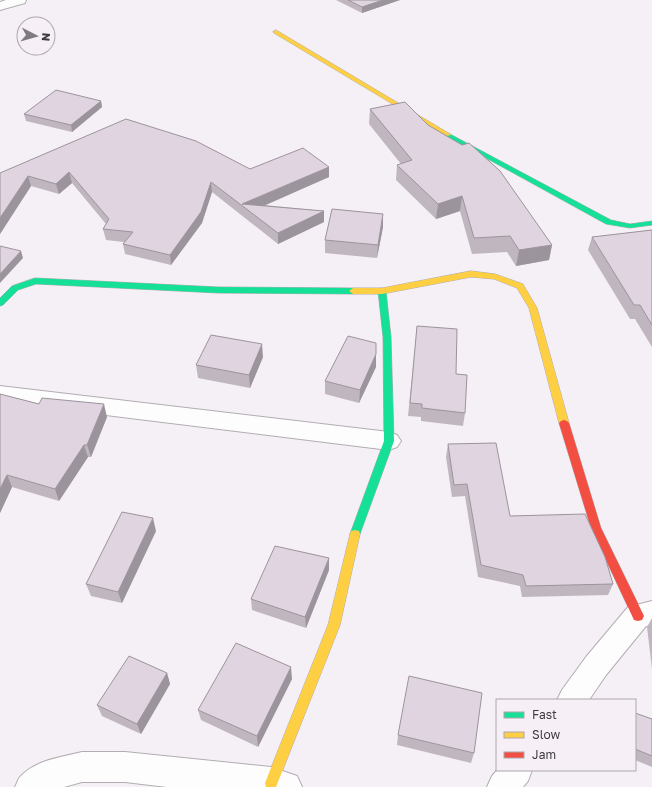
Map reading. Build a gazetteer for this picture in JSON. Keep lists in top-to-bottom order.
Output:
{
  "legend": ["Fast", "Slow", "Jam"],
  "north": "right"
}
